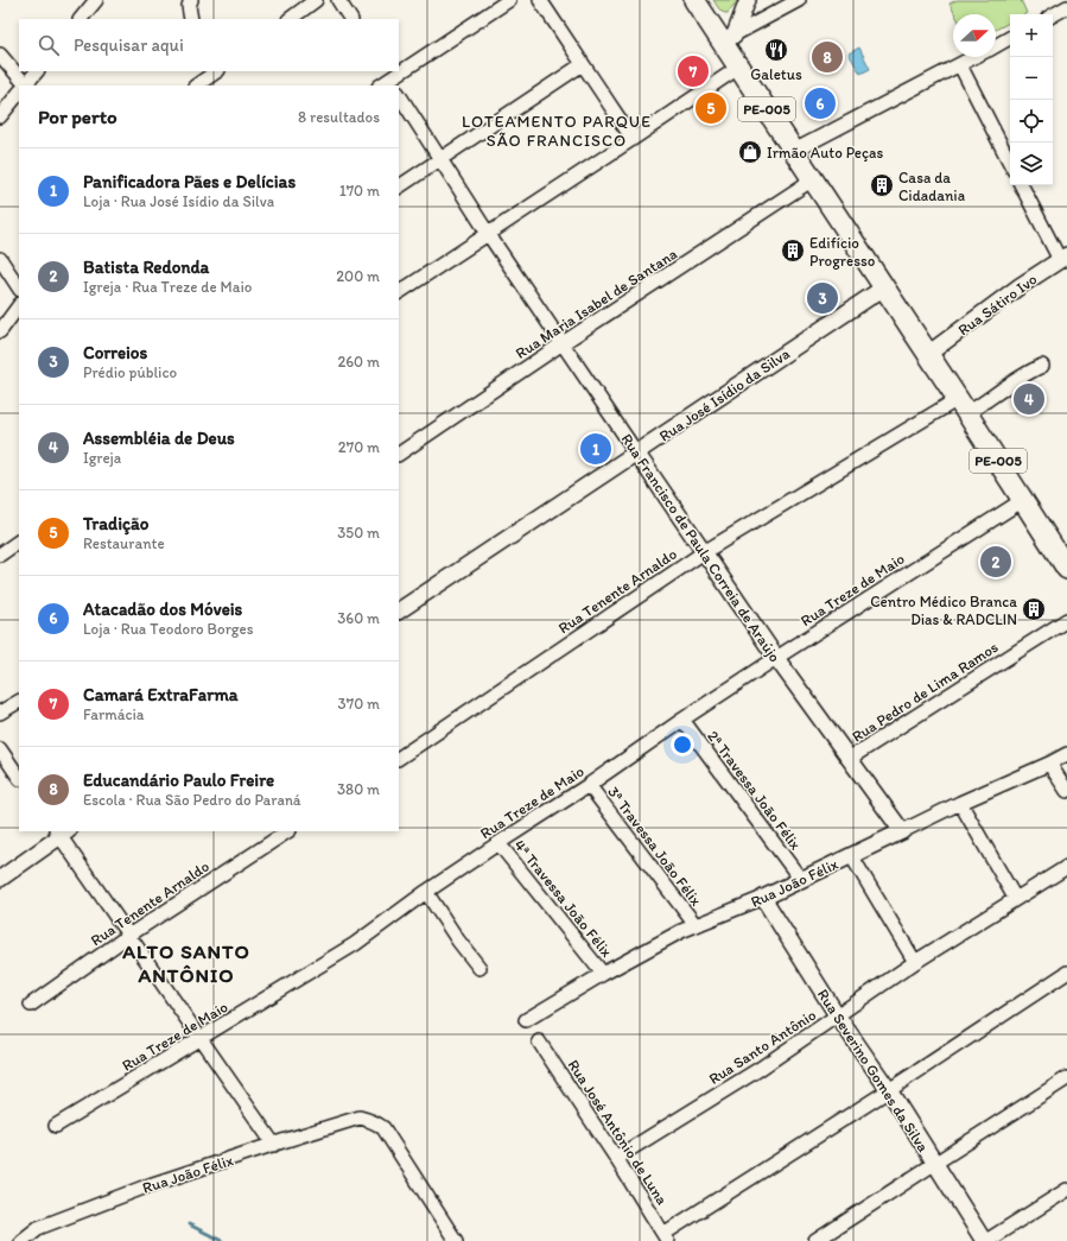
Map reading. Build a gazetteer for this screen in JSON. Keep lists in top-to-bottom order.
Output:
{
  "streets": {
    "main road": ["PE-005"],
    "street": [
      "Rua Maria Isabel de Santana",
      "Rua Sátiro Ivo",
      "Rua José Isídio da Silva",
      "Rua Francisco de Paula Correia de Araújo",
      "Rua Treze de Maio",
      "Rua Tenente Arnaldo",
      "Rua Pedro de Lima Ramos",
      "2ª Travessa João Félix",
      "3ª Travessa João Félix",
      "Rua João Félix",
      "4ª Travessa João Félix",
      "Rua Santo Antônio",
      "Rua Severino Gomes da Silva",
      "Rua José Antônio de Luna"
    ]
  },
  "crossings": [
    ["PE-005", "Rua Maria Isabel de Santana"],
    ["PE-005", "Rua Sátiro Ivo"],
    ["PE-005", "Rua José Isídio da Silva"],
    ["PE-005", "Rua Treze de Maio"],
    ["PE-005", "Rua Tenente Arnaldo"],
    ["Rua Maria Isabel de Santana", "Rua Francisco de Paula Correia de Araújo"],
    ["Rua José Isídio da Silva", "Rua Francisco de Paula Correia de Araújo"],
    ["Rua Francisco de Paula Correia de Araújo", "Rua Treze de Maio"],
    ["Rua Francisco de Paula Correia de Araújo", "Rua Tenente Arnaldo"],
    ["Rua Francisco de Paula Correia de Araújo", "Rua Pedro de Lima Ramos"],
    ["Rua Francisco de Paula Correia de Araújo", "Rua João Félix"],
    ["Rua Treze de Maio", "2ª Travessa João Félix"],
    ["Rua Treze de Maio", "3ª Travessa João Félix"],
    ["Rua Treze de Maio", "4ª Travessa João Félix"],
    ["2ª Travessa João Félix", "Rua João Félix"],
    ["3ª Travessa João Félix", "Rua João Félix"],
    ["Rua João Félix", "4ª Travessa João Félix"],
    ["Rua João Félix", "Rua Severino Gomes da Silva"],
    ["Rua Santo Antônio", "Rua Severino Gomes da Silva"],
    ["Rua Santo Antônio", "Rua José Antônio de Luna"]
  ],
  "districts": ["LOTEAMENTO PARQUE SÃO FRANCISCO", "ALTO SANTO ANTÔNIO"],
  "places": {
    "restaurant": ["Galetus"],
    "shop": ["Irmão Auto Peças"],
    "building": ["Casa da Cidadania", "Edifício Progresso", "Centro Médico Branca Dias & RADCLIN"]
  },
  "north": "right",
  "page": {
    "map_buttons": ["+", "−"],
    "search": "Pesquisar aqui",
    "pins": [
      "8",
      "7",
      "6",
      "5",
      "3",
      "4",
      "1",
      "2"
    ],
    "heading": ["Por perto", "8 resultados"],
    "list": [
      {
        "mark": "1",
        "name": "Panificadora Pães e Delícias",
        "note": "Loja · Rua José Isídio da Silva",
        "value": "170 m"
      },
      {
        "mark": "2",
        "name": "Batista Redonda",
        "note": "Igreja · Rua Treze de Maio",
        "value": "200 m"
      },
      {
        "mark": "3",
        "name": "Correios",
        "note": "Prédio público",
        "value": "260 m"
      },
      {
        "mark": "4",
        "name": "Assembléia de Deus",
        "note": "Igreja",
        "value": "270 m"
      },
      {
        "mark": "5",
        "name": "Tradição",
        "note": "Restaurante",
        "value": "350 m"
      },
      {
        "mark": "6",
        "name": "Atacadão dos Móveis",
        "note": "Loja · Rua Teodoro Borges",
        "value": "360 m"
      },
      {
        "mark": "7",
        "name": "Camará ExtraFarma",
        "note": "Farmácia",
        "value": "370 m"
      },
      {
        "mark": "8",
        "name": "Educandário Paulo Freire",
        "note": "Escola · Rua São Pedro do Paraná",
        "value": "380 m"
      }
    ]
  }
}
